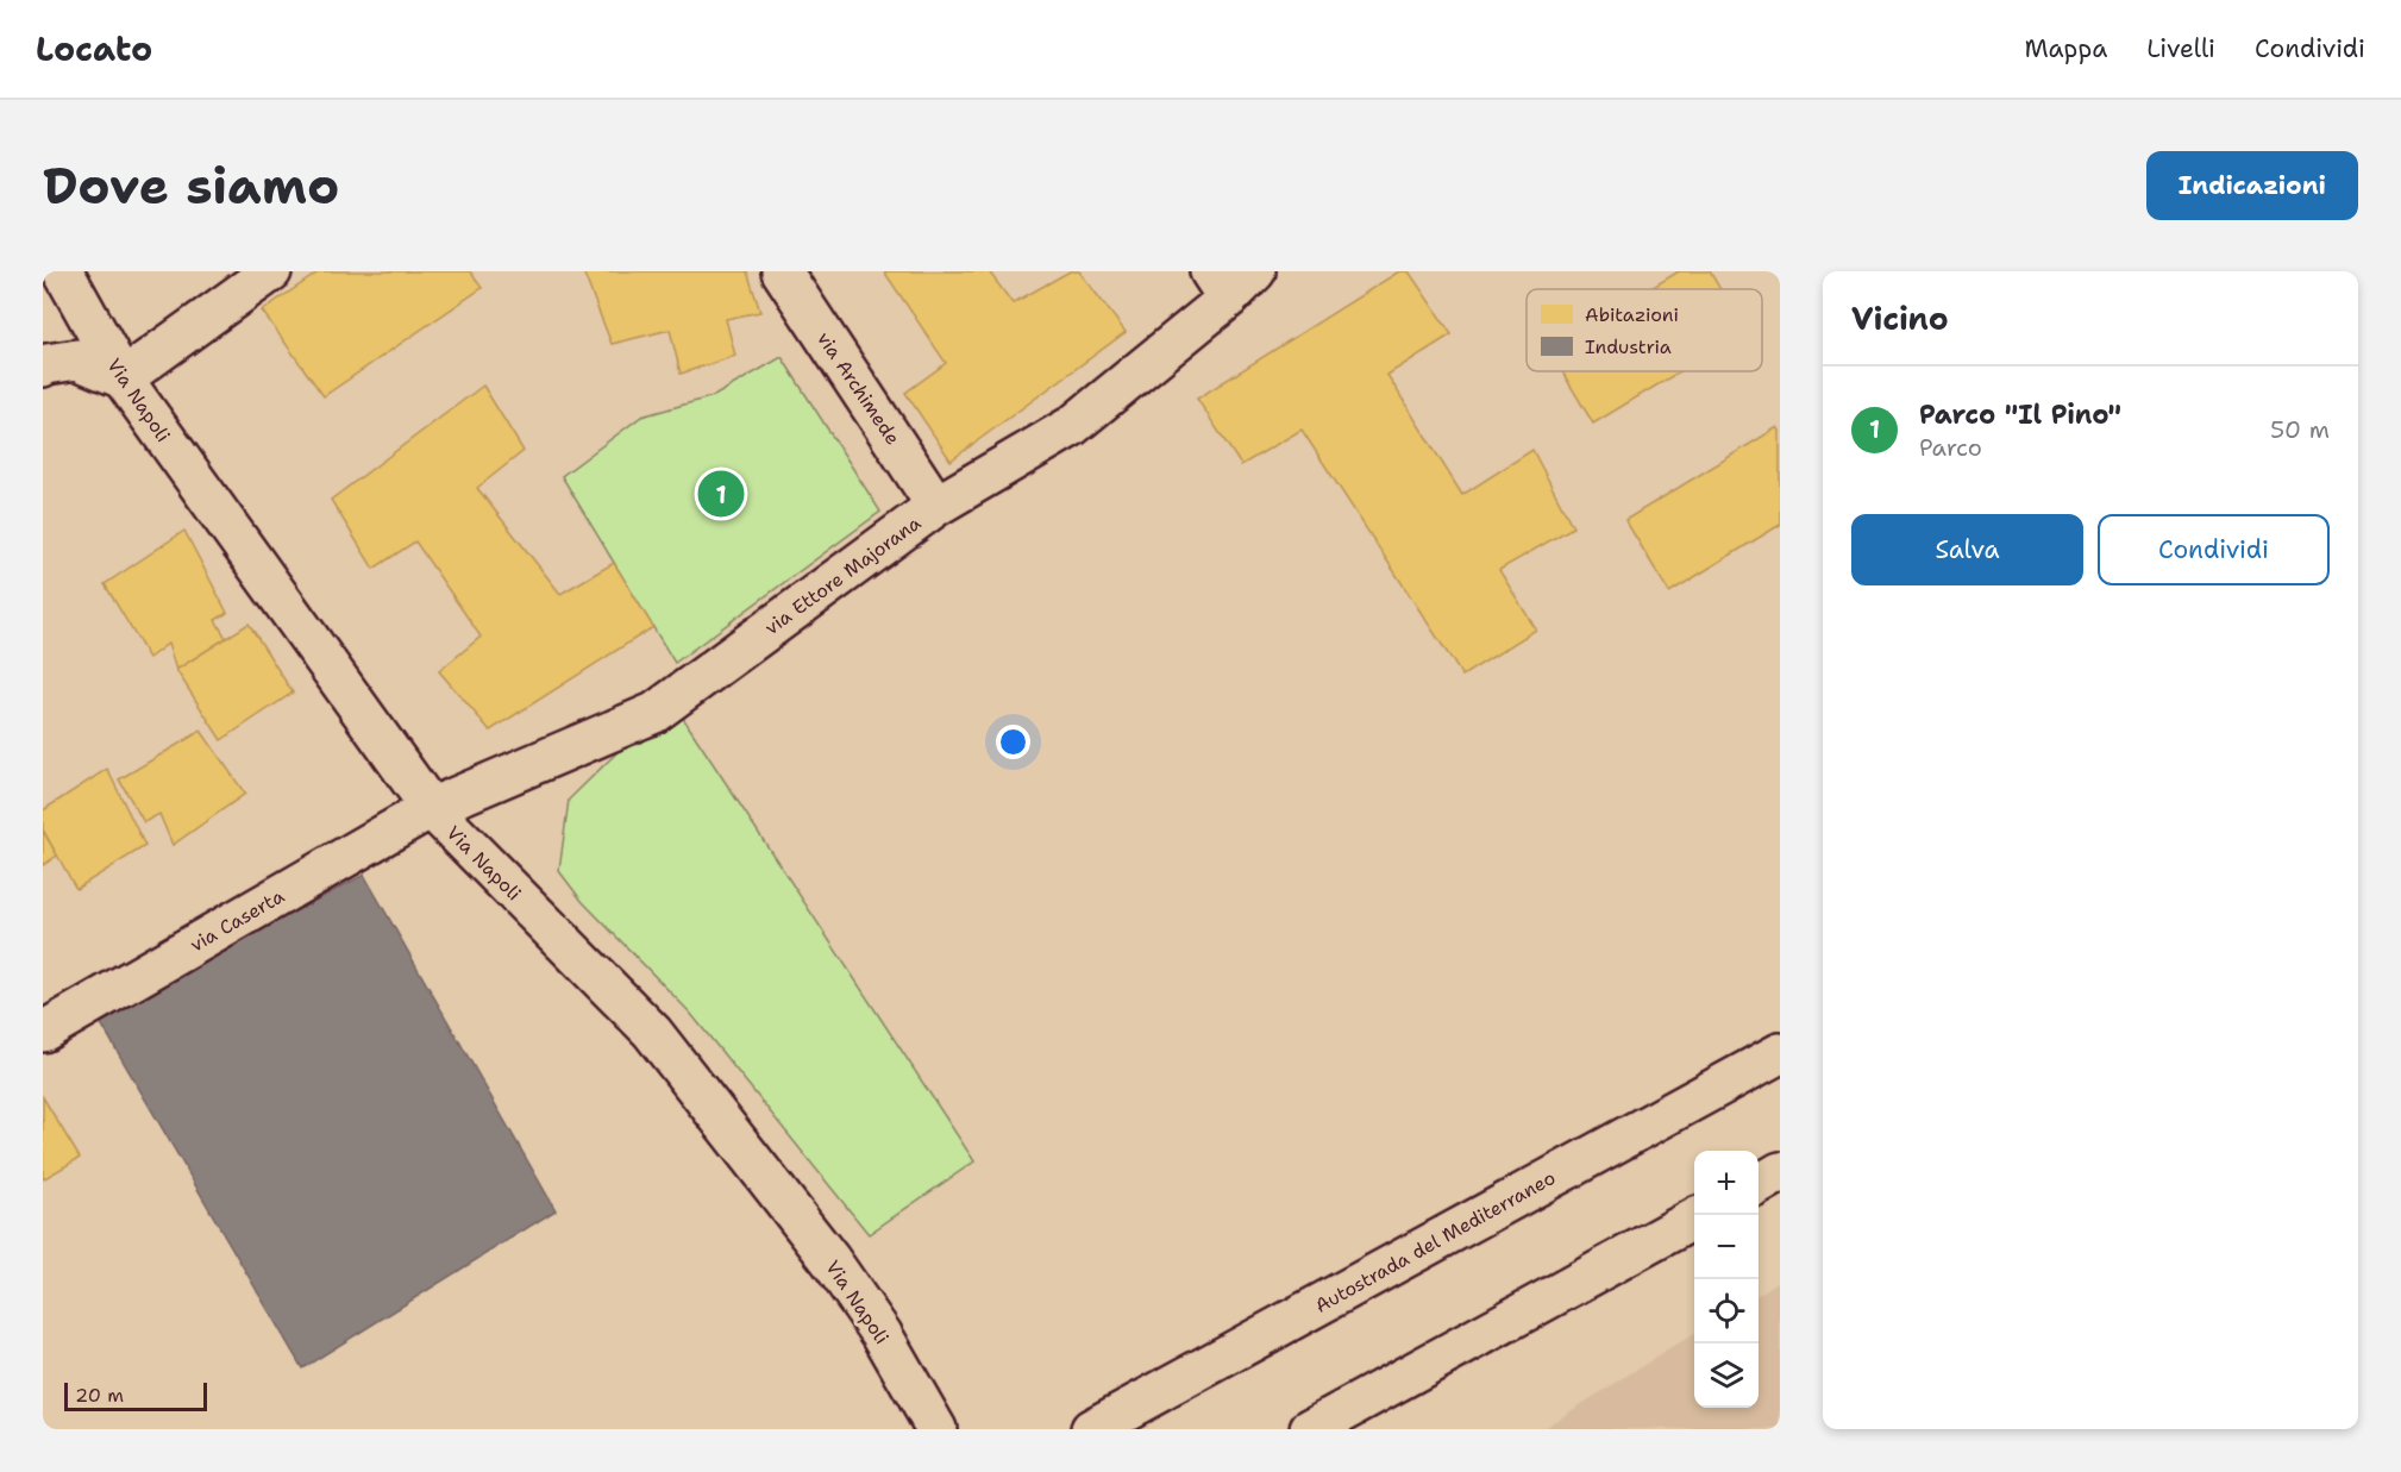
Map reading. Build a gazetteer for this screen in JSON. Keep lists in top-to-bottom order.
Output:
{
  "streets": {
    "main road": [
      "via Archimede",
      "Via Napoli",
      "via Ettore Majorana",
      "via Caserta",
      "Autostrada del Mediterraneo"
    ]
  },
  "crossings": [
    ["via Archimede", "via Ettore Majorana"],
    ["Via Napoli", "via Ettore Majorana"],
    ["Via Napoli", "via Caserta"],
    ["via Ettore Majorana", "via Caserta"]
  ],
  "legend": ["Abitazioni", "Industria"],
  "scale_bar": "20 m",
  "page": {
    "header": "Locato",
    "nav": ["Mappa", "Livelli", "Condividi"],
    "buttons": [
      "Indicazioni",
      ["Salva", "Condividi"]
    ],
    "title": "Dove siamo",
    "heading": "Vicino",
    "list": [
      {
        "mark": "1",
        "name": "Parco \"Il Pino\"",
        "note": "Parco",
        "value": "50 m"
      }
    ],
    "pins": "1",
    "map_buttons": ["+", "−"],
    "scale": "20 m"
  }
}
